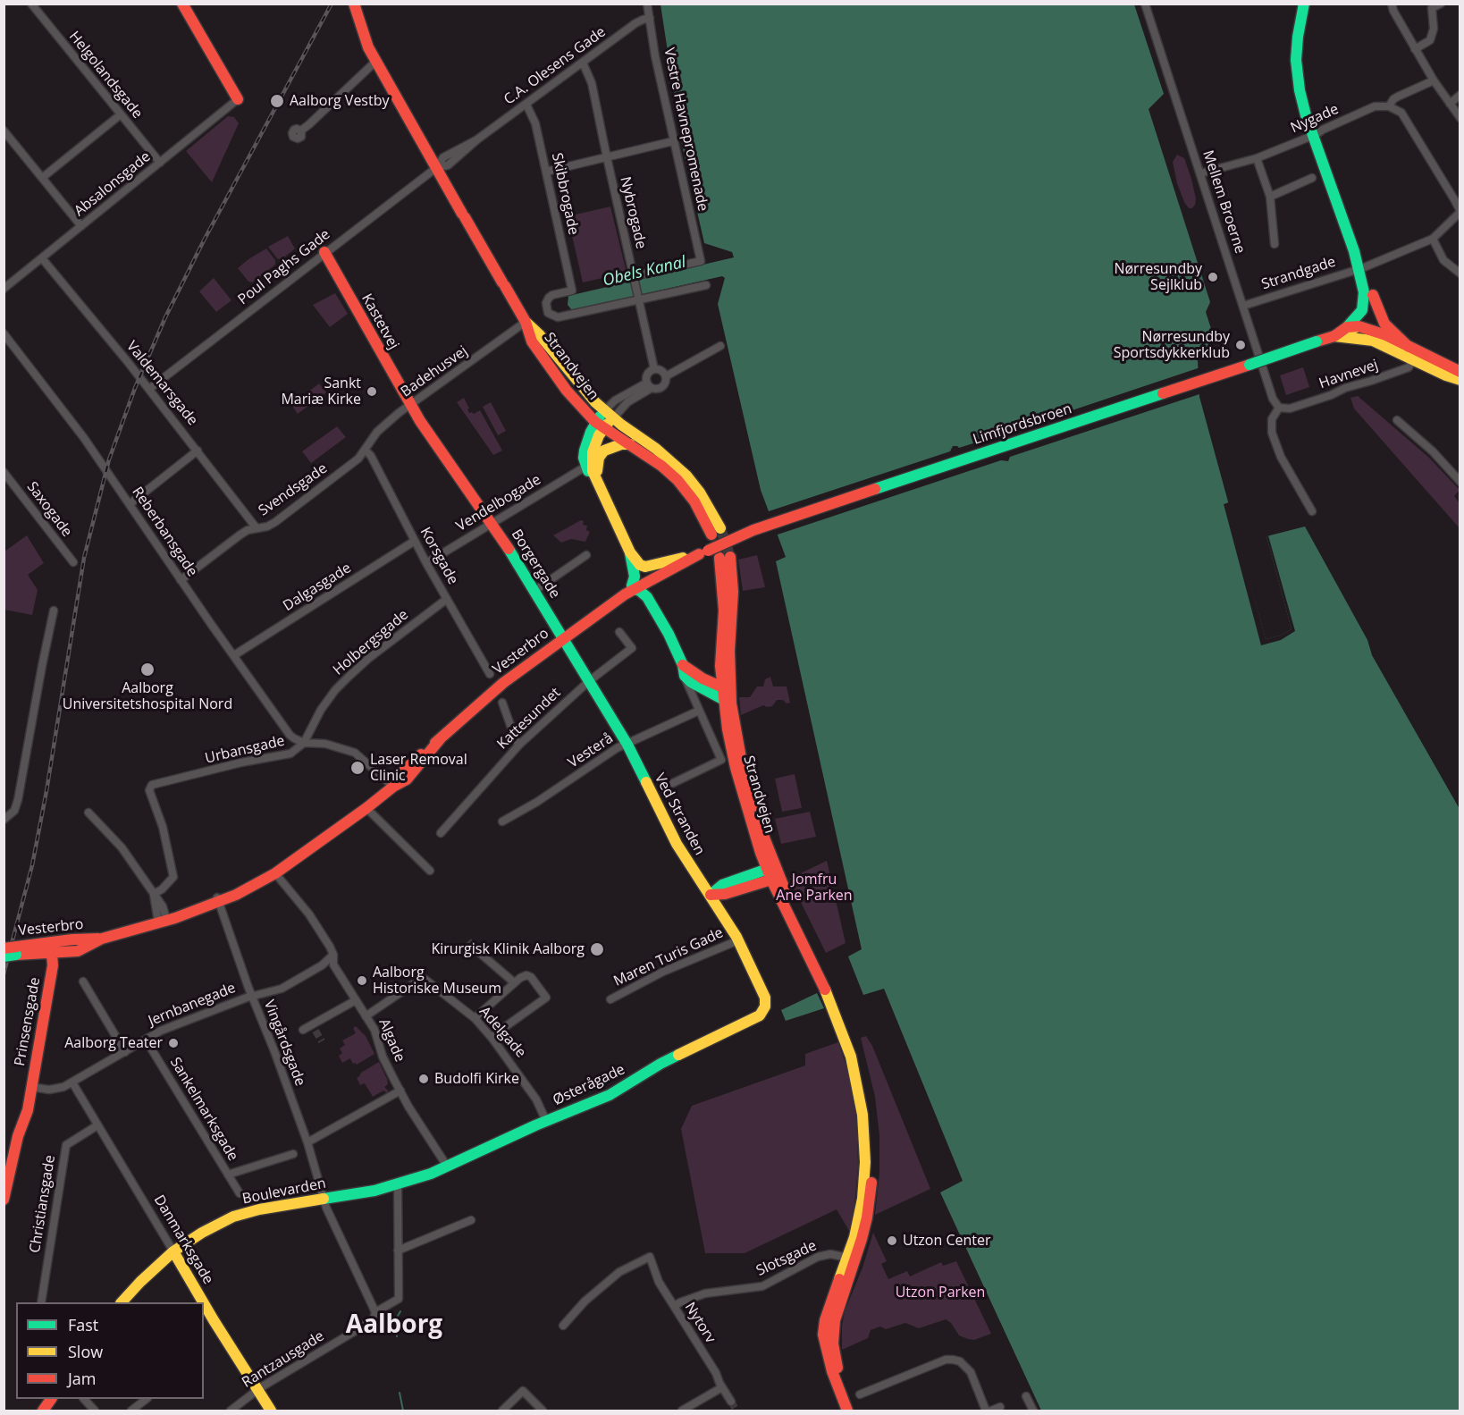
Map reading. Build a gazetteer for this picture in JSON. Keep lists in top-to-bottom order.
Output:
{
  "streets": {
    "main road": [
      "Kastetvej",
      "Strandvejen",
      "Limfjordsbroen",
      "Borgergade",
      "Vesterbro",
      "Ved Stranden",
      "Prinsensgade",
      "Østerågade",
      "Boulevarden",
      "Danmarksgade"
    ],
    "street": [
      "C.A. Olesens Gade",
      "Helgolandsgade",
      "Nygade",
      "Vestre Havnepromenade",
      "Absalonsgade",
      "Skibbrogade",
      "Mellem Broerne",
      "Nybrogade",
      "Poul Paghs Gade",
      "Strandgade",
      "Badehusvej",
      "Havnevej",
      "Valdemarsgade",
      "Svendsgade",
      "Vendelbogade",
      "Saxogade",
      "Reberbansgade",
      "Korsgade",
      "Dalgasgade",
      "Holbergsgade",
      "Kattesundet",
      "Urbansgade",
      "Vesterå",
      "Maren Turis Gade",
      "Jernbanegade",
      "Adelgade",
      "Algade",
      "Vingårdsgade",
      "Sankelmarksgade",
      "Christiansgade",
      "Slotsgade",
      "Nytorv",
      "Rantzausgade"
    ]
  },
  "crossings": [
    ["C.A. Olesens Gade", "Vestre Havnepromenade"],
    ["C.A. Olesens Gade", "Skibbrogade"],
    ["C.A. Olesens Gade", "Nybrogade"],
    ["C.A. Olesens Gade", "Poul Paghs Gade"],
    ["C.A. Olesens Gade", "Strandvejen"],
    ["Helgolandsgade", "Absalonsgade"],
    ["Nygade", "Mellem Broerne"],
    ["Vestre Havnepromenade", "Nybrogade"],
    ["Absalonsgade", "Valdemarsgade"],
    ["Skibbrogade", "Nybrogade"],
    ["Mellem Broerne", "Strandgade"],
    ["Mellem Broerne", "Havnevej"],
    ["Poul Paghs Gade", "Kastetvej"],
    ["Poul Paghs Gade", "Strandvejen"],
    ["Poul Paghs Gade", "Valdemarsgade"],
    ["Strandgade", "Limfjordsbroen"],
    ["Kastetvej", "Badehusvej"],
    ["Kastetvej", "Borgergade"],
    ["Strandvejen", "Badehusvej"],
    ["Badehusvej", "Svendsgade"],
    ["Badehusvej", "Korsgade"],
    ["Badehusvej", "Borgergade"],
    ["Valdemarsgade", "Svendsgade"],
    ["Limfjordsbroen", "Vesterbro"],
    ["Svendsgade", "Reberbansgade"],
    ["Svendsgade", "Korsgade"],
    ["Vendelbogade", "Korsgade"],
    ["Vendelbogade", "Borgergade"],
    ["Reberbansgade", "Dalgasgade"],
    ["Reberbansgade", "Holbergsgade"],
    ["Reberbansgade", "Urbansgade"],
    ["Korsgade", "Dalgasgade"],
    ["Korsgade", "Holbergsgade"],
    ["Borgergade", "Vesterbro"],
    ["Borgergade", "Kattesundet"],
    ["Borgergade", "Vesterå"],
    ["Borgergade", "Ved Stranden"],
    ["Holbergsgade", "Urbansgade"],
    ["Vesterbro", "Urbansgade"],
    ["Vesterbro", "Prinsensgade"],
    ["Vesterbro", "Algade"],
    ["Vesterbro", "Vingårdsgade"],
    ["Vesterå", "Ved Stranden"],
    ["Ved Stranden", "Maren Turis Gade"],
    ["Ved Stranden", "Østerågade"],
    ["Jernbanegade", "Prinsensgade"],
    ["Jernbanegade", "Algade"],
    ["Jernbanegade", "Vingårdsgade"],
    ["Jernbanegade", "Sankelmarksgade"],
    ["Jernbanegade", "Danmarksgade"],
    ["Adelgade", "Algade"],
    ["Adelgade", "Østerågade"],
    ["Algade", "Østerågade"],
    ["Algade", "Boulevarden"],
    ["Vingårdsgade", "Boulevarden"],
    ["Vingårdsgade", "Rantzausgade"],
    ["Østerågade", "Boulevarden"],
    ["Boulevarden", "Danmarksgade"],
    ["Christiansgade", "Danmarksgade"],
    ["Danmarksgade", "Rantzausgade"],
    ["Slotsgade", "Nytorv"]
  ],
  "districts": ["Aalborg"],
  "water": ["Obels Kanal"],
  "parks": ["Jomfru Ane Parken", "Utzon Parken"],
  "places": [
    "Aalborg Vestby",
    "Nørresundby Sejlklub",
    "Nørresundby Sportsdykkerklub",
    "Sankt Mariæ Kirke",
    "Aalborg Universitetshospital Nord",
    "Laser Removal Clinic",
    "Kirurgisk Klinik Aalborg",
    "Aalborg Historiske Museum",
    "Aalborg Teater",
    "Budolfi Kirke",
    "Utzon Center"
  ],
  "legend": ["Fast", "Slow", "Jam"]
}
